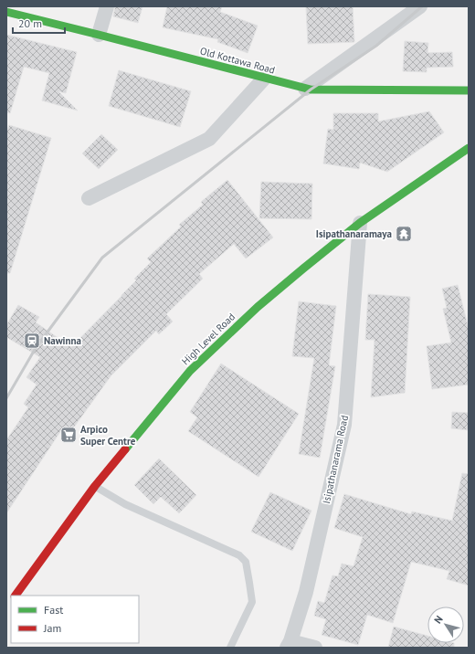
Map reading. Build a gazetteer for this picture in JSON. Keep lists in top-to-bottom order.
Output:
{
  "streets": {
    "main road": ["Old Kottawa Road", "High Level Road"],
    "street": ["Isipathanarama Road"]
  },
  "crossings": [
    ["High Level Road", "Isipathanarama Road"]
  ],
  "places": {
    "temple": ["Isipathanaramaya"],
    "station": ["Nawinna"],
    "supermarket": ["Arpico Super Centre"]
  },
  "legend": ["Fast", "Jam"],
  "scale_bar": "20 m",
  "north": "top left"
}
